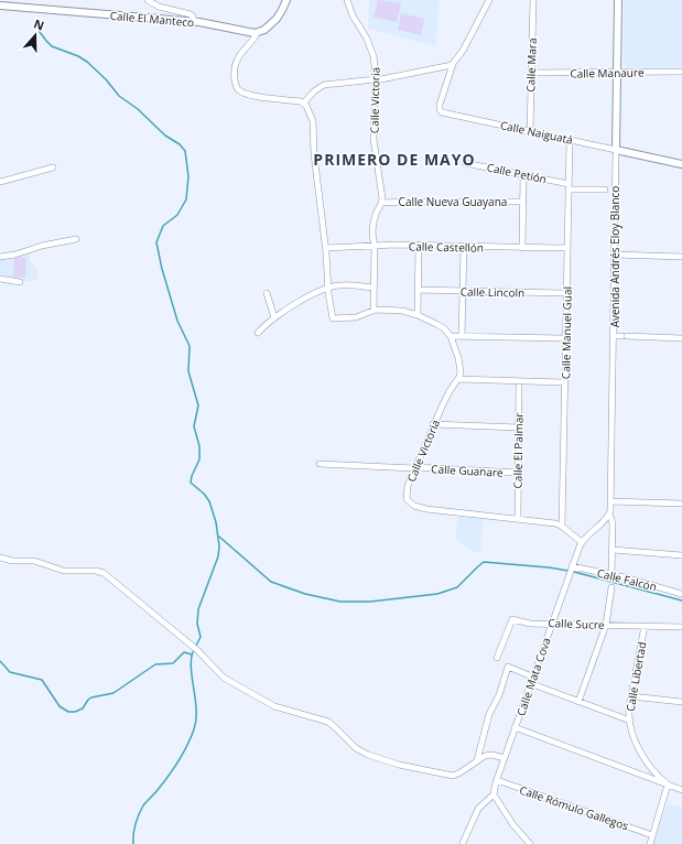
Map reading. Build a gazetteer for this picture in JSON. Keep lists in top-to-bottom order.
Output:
{
  "streets": {
    "street": [
      "Calle El Manteco",
      "Calle Mara",
      "Calle Manaure",
      "Calle Victoria",
      "Calle Naiguatá",
      "Calle Petión",
      "Calle Nueva Guayana",
      "Calle Castellón",
      "Avenida Andrés Eloy Blanco",
      "Calle Lincoln",
      "Calle Manuel Gual",
      "Calle El Palmar",
      "Calle Guanare",
      "Calle Falcón",
      "Calle Sucre",
      "Calle Mata Cova",
      "Calle Libertad",
      "Calle Rómulo Gallegos"
    ]
  },
  "crossings": [
    ["Calle Mara", "Calle Manaure"],
    ["Calle Mara", "Calle Naiguatá"],
    ["Calle Manaure", "Avenida Andrés Eloy Blanco"],
    ["Calle Victoria", "Calle Nueva Guayana"],
    ["Calle Victoria", "Calle Castellón"],
    ["Calle Victoria", "Calle Manuel Gual"],
    ["Calle Victoria", "Calle El Palmar"],
    ["Calle Victoria", "Calle Guanare"],
    ["Calle Victoria", "Calle Mata Cova"],
    ["Calle Naiguatá", "Avenida Andrés Eloy Blanco"],
    ["Calle Naiguatá", "Calle Manuel Gual"],
    ["Calle Petión", "Calle Manuel Gual"],
    ["Calle Castellón", "Calle Manuel Gual"],
    ["Avenida Andrés Eloy Blanco", "Calle Falcón"],
    ["Avenida Andrés Eloy Blanco", "Calle Mata Cova"],
    ["Calle Lincoln", "Calle Manuel Gual"],
    ["Calle El Palmar", "Calle Guanare"],
    ["Calle Falcón", "Calle Mata Cova"],
    ["Calle Sucre", "Calle Mata Cova"],
    ["Calle Sucre", "Calle Libertad"],
    ["Calle Mata Cova", "Calle Rómulo Gallegos"]
  ],
  "districts": ["PRIMERO DE MAYO"],
  "north": "top"
}
